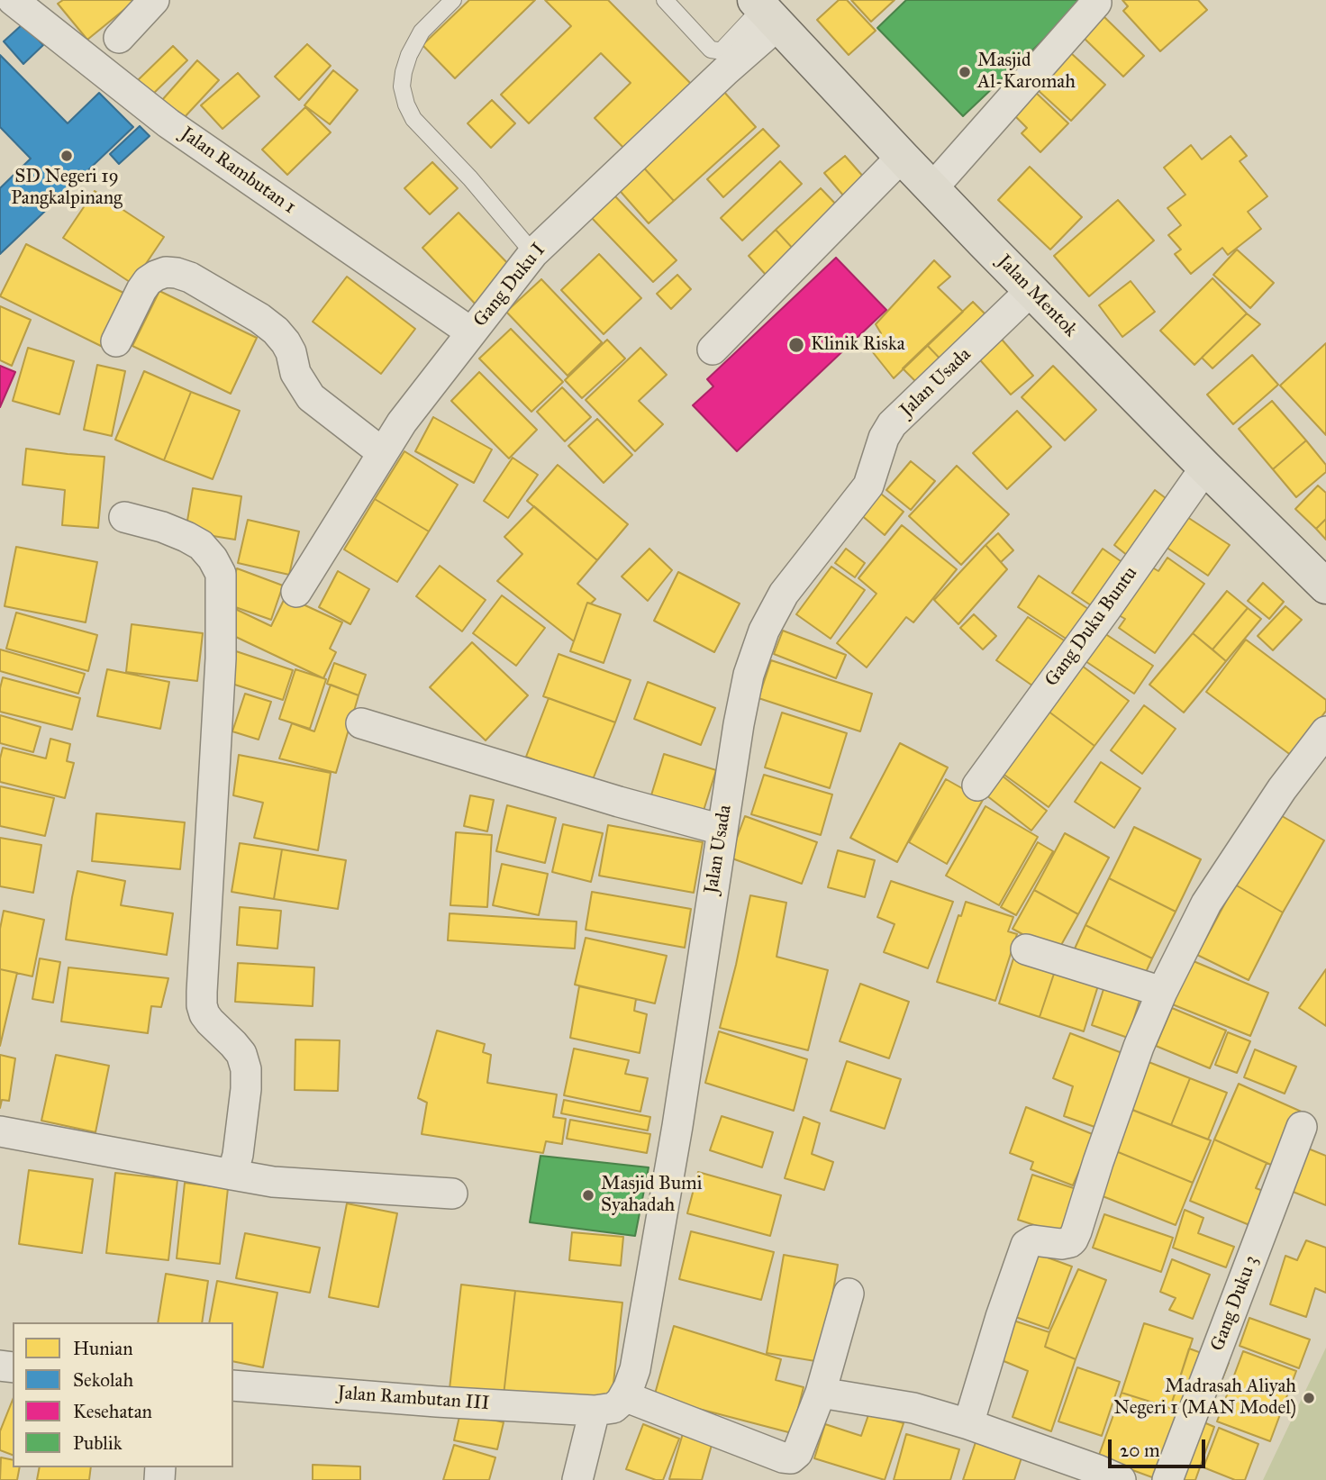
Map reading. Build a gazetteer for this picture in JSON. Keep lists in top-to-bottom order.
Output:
{
  "streets": {
    "highway": ["Jalan Mentok"],
    "street": [
      "Jalan Rambutan 1",
      "Gang Duku I",
      "Jalan Usada",
      "Gang Duku Buntu",
      "Gang Duku 3",
      "Jalan Rambutan III"
    ]
  },
  "crossings": [
    ["Jalan Rambutan 1", "Gang Duku I"],
    ["Gang Duku I", "Jalan Mentok"],
    ["Jalan Mentok", "Jalan Usada"],
    ["Jalan Mentok", "Gang Duku Buntu"]
  ],
  "places": [
    "Masjid Al-Karomah",
    "SD Negeri 19 Pangkalpinang",
    "Klinik Riska",
    "Masjid Bumi Syahadah",
    "Madrasah Aliyah Negeri 1 (MAN Model)"
  ],
  "legend": [
    "Hunian",
    "Sekolah",
    "Kesehatan",
    "Publik"
  ],
  "scale_bar": "20 m"
}
